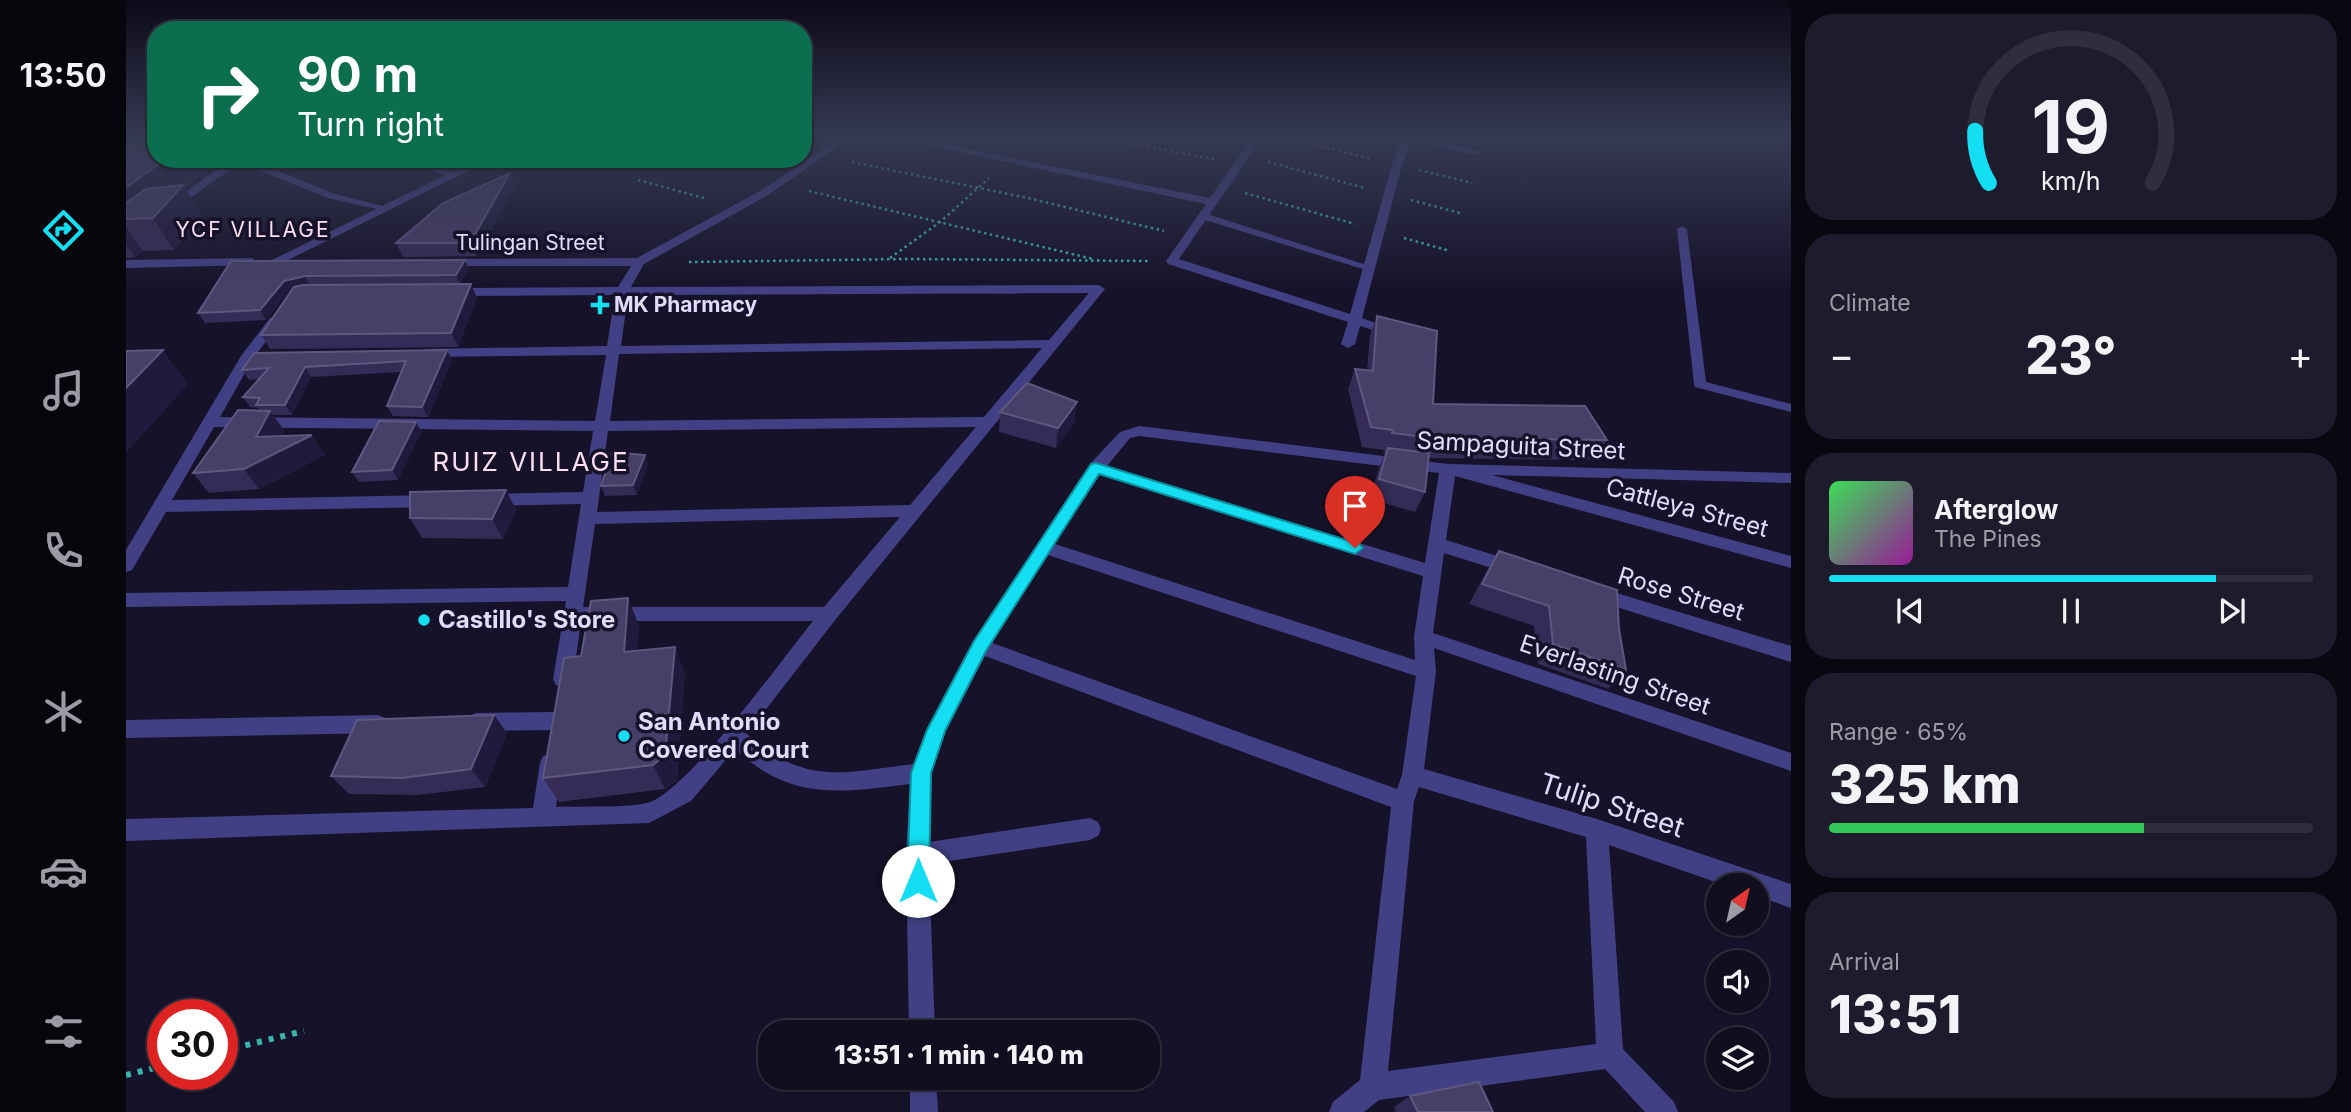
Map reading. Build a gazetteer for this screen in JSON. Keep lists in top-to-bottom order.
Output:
{
  "streets": {
    "street": [
      "Tulingan Street",
      "Sampaguita Street",
      "Cattleya Street",
      "Rose Street",
      "Everlasting Street",
      "Tulip Street"
    ]
  },
  "crossings": [
    ["Sampaguita Street", "Cattleya Street"]
  ],
  "districts": ["YCF VILLAGE", "RUIZ VILLAGE"],
  "places": {
    "health": ["MK Pharmacy"],
    "other": ["Castillo's Store", "San Antonio Covered Court"]
  },
  "north": "top right",
  "page": {
    "tabs": "13:50",
    "turn": ["90 m", "Turn right"],
    "tile": [
      "Climate",
      ["Range · 65%", "325 km"],
      ["Arrival", "13:51"]
    ],
    "heat": ["−", "23°", "+"],
    "song": ["Afterglow", "The Pines"],
    "limit": "30",
    "trip": "13:51 · 1 min · 140 m",
    "gauge": ["19", "km/h"]
  }
}
